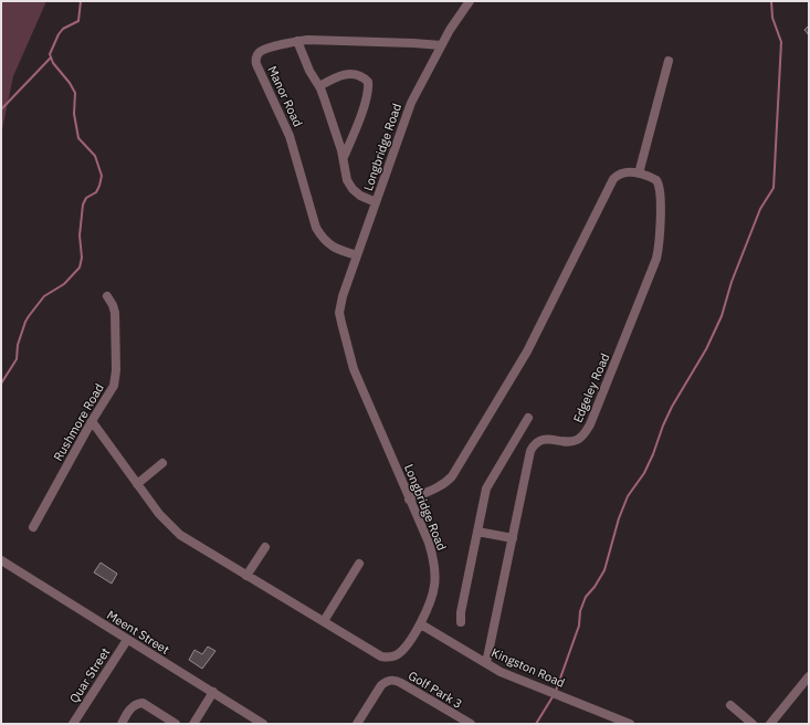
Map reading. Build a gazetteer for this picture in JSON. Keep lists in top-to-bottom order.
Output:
{
  "streets": {
    "street": [
      "Manor Road",
      "Longbridge Road",
      "Edgeley Road",
      "Rushmore Road",
      "Meent Street",
      "Kingston Road",
      "Quar Street",
      "Golf Park 3"
    ]
  },
  "crossings": [
    ["Manor Road", "Longbridge Road"],
    ["Longbridge Road", "Edgeley Road"],
    ["Longbridge Road", "Rushmore Road"],
    ["Longbridge Road", "Kingston Road"],
    ["Edgeley Road", "Kingston Road"],
    ["Meent Street", "Quar Street"]
  ]
}
